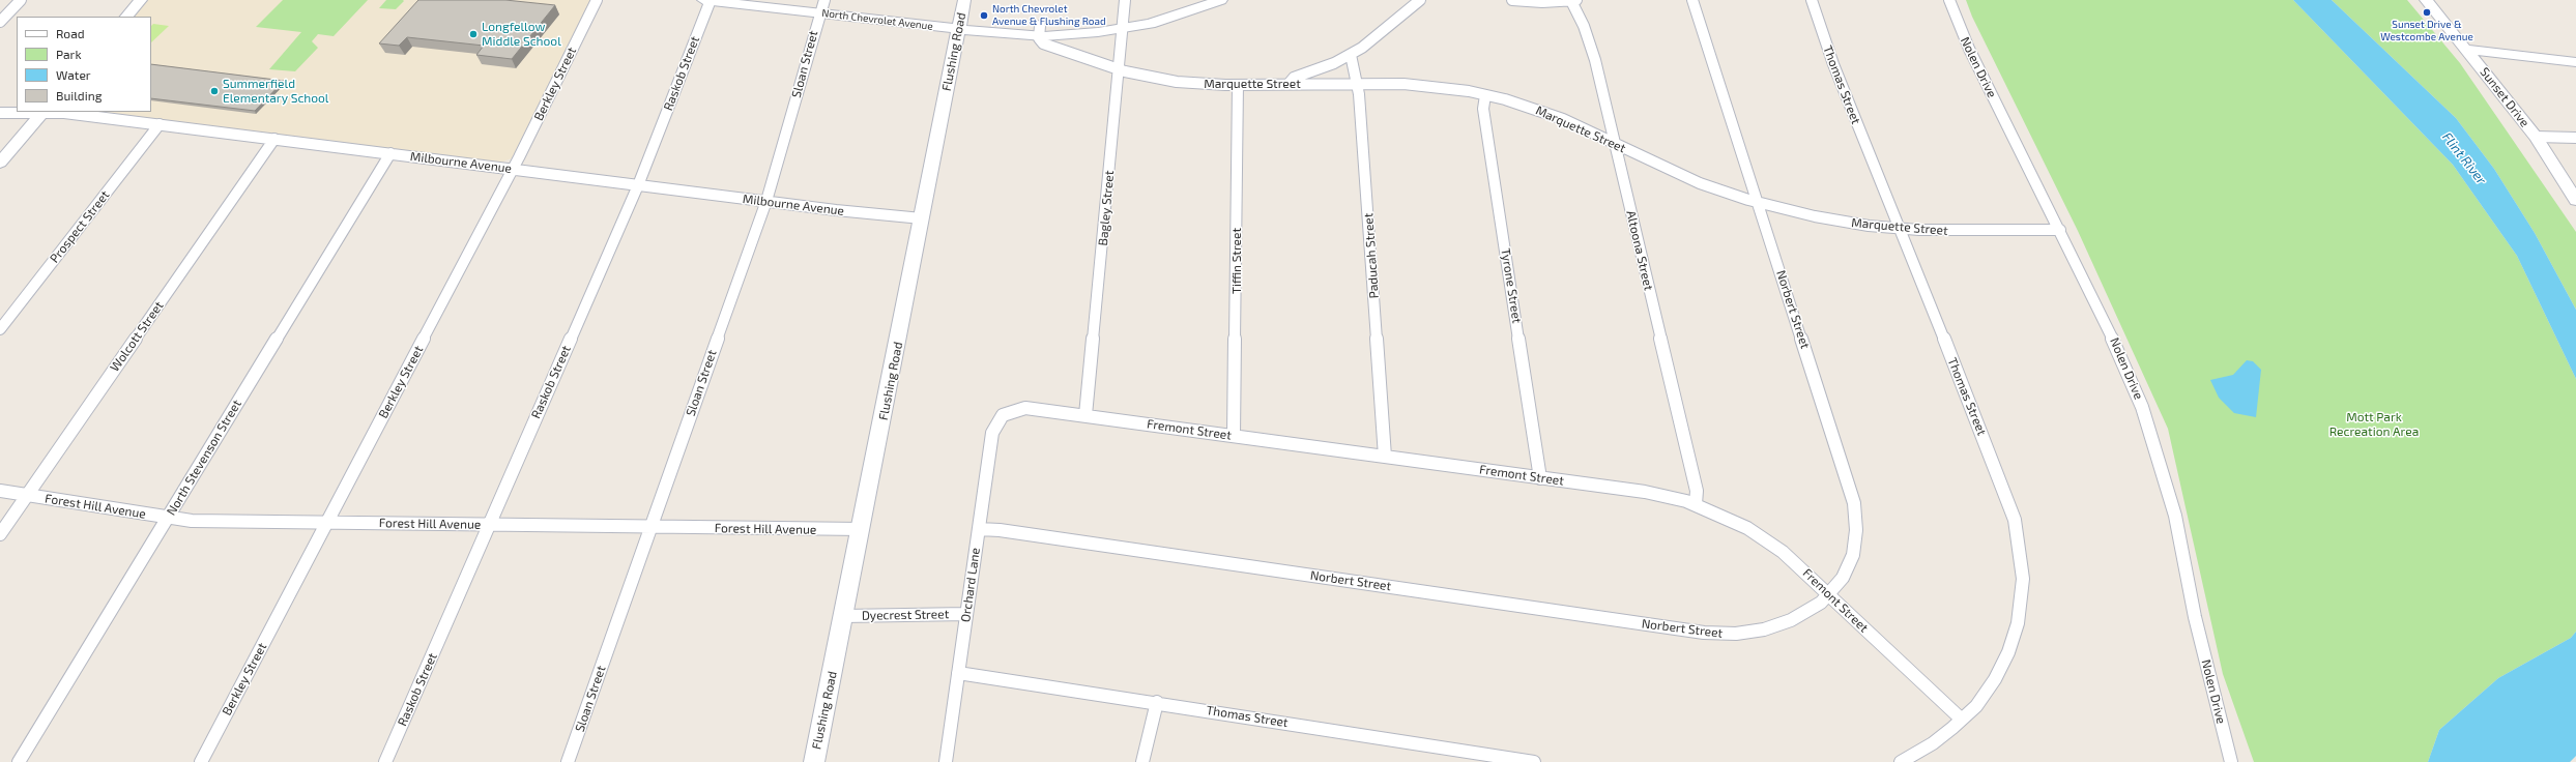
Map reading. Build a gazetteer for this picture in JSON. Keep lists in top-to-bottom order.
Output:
{
  "streets": {
    "street": [
      "North Chevrolet Avenue",
      "Flushing Road",
      "Sloan Street",
      "Nolen Drive",
      "Raskob Street",
      "Berkley Street",
      "Marquette Street",
      "Thomas Street",
      "Sunset Drive",
      "Milbourne Avenue",
      "Bagley Street",
      "Prospect Street",
      "Altoona Street",
      "Paducah Street",
      "Tiffin Street",
      "Tyrone Street",
      "Norbert Street",
      "Wolcott Street",
      "Fremont Street",
      "North Stevenson Street",
      "Forest Hill Avenue",
      "Orchard Lane",
      "Dyecrest Street"
    ]
  },
  "crossings": [
    ["North Chevrolet Avenue", "Flushing Road"],
    ["North Chevrolet Avenue", "Sloan Street"],
    ["North Chevrolet Avenue", "Raskob Street"],
    ["North Chevrolet Avenue", "Marquette Street"],
    ["North Chevrolet Avenue", "Bagley Street"],
    ["Flushing Road", "Milbourne Avenue"],
    ["Flushing Road", "Forest Hill Avenue"],
    ["Flushing Road", "Dyecrest Street"],
    ["Sloan Street", "Milbourne Avenue"],
    ["Sloan Street", "Forest Hill Avenue"],
    ["Nolen Drive", "Marquette Street"],
    ["Raskob Street", "Milbourne Avenue"],
    ["Raskob Street", "Forest Hill Avenue"],
    ["Berkley Street", "Milbourne Avenue"],
    ["Berkley Street", "Forest Hill Avenue"],
    ["Marquette Street", "Thomas Street"],
    ["Marquette Street", "Bagley Street"],
    ["Marquette Street", "Altoona Street"],
    ["Marquette Street", "Paducah Street"],
    ["Marquette Street", "Tiffin Street"],
    ["Marquette Street", "Tyrone Street"],
    ["Marquette Street", "Norbert Street"],
    ["Thomas Street", "Fremont Street"],
    ["Thomas Street", "Orchard Lane"],
    ["Milbourne Avenue", "Prospect Street"],
    ["Milbourne Avenue", "Wolcott Street"],
    ["Milbourne Avenue", "North Stevenson Street"],
    ["Bagley Street", "Fremont Street"],
    ["Altoona Street", "Fremont Street"],
    ["Paducah Street", "Fremont Street"],
    ["Tiffin Street", "Fremont Street"],
    ["Tyrone Street", "Fremont Street"],
    ["Norbert Street", "Fremont Street"],
    ["Norbert Street", "Orchard Lane"],
    ["Wolcott Street", "Forest Hill Avenue"],
    ["Fremont Street", "Orchard Lane"],
    ["North Stevenson Street", "Forest Hill Avenue"],
    ["Orchard Lane", "Dyecrest Street"]
  ],
  "water": ["Flint River"],
  "parks": ["Mott Park Recreation Area"],
  "places": [
    "Sunset Drive & Westcombe Avenue",
    "North Chevrolet Avenue & Flushing Road",
    "Longfellow Middle School",
    "Summerfield Elementary School"
  ],
  "legend": [
    "Road",
    "Park",
    "Water",
    "Building"
  ]
}
